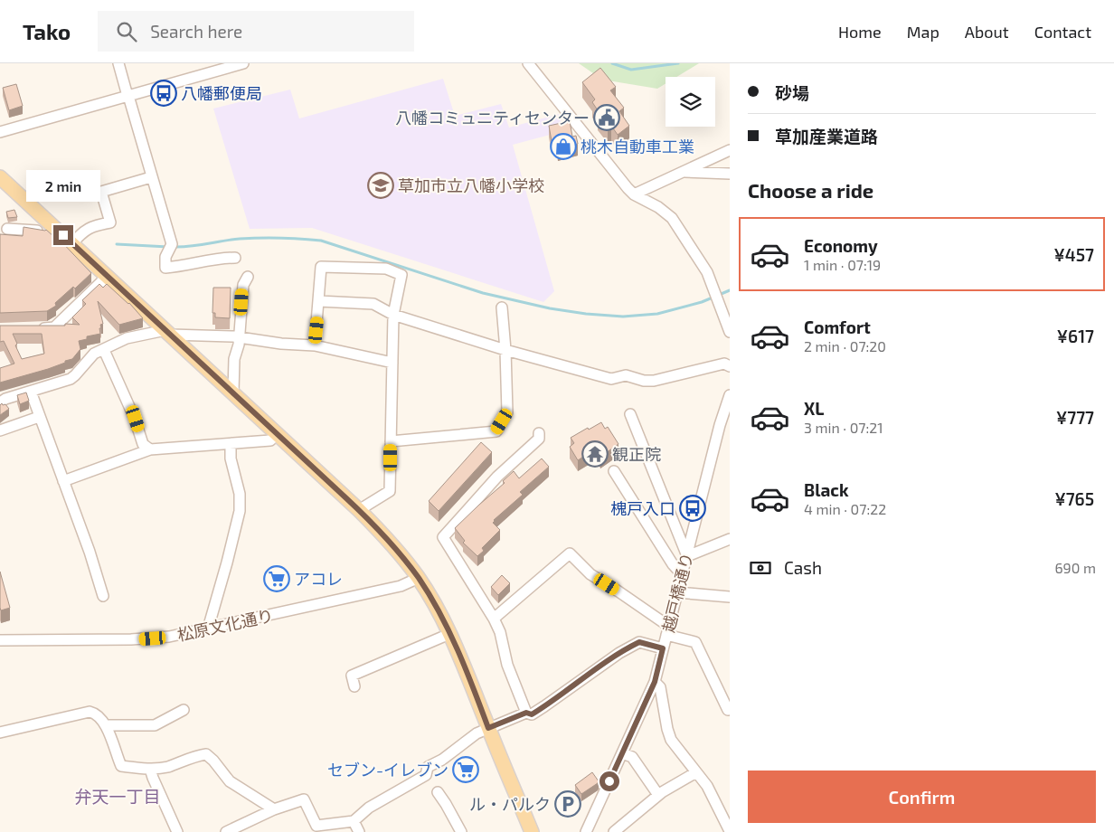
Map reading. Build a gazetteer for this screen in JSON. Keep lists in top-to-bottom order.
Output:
{
  "streets": {
    "street": ["越戸橋通り", "松原文化通り"]
  },
  "districts": ["弁天一丁目"],
  "places": {
    "bus stop": ["八幡郵便局", "槐戸入口"],
    "public building": ["八幡コミュニティセンター"],
    "shop": ["桃木自動車工業"],
    "school or university": ["草加市立八幡小学校"],
    "temple": ["観正院"],
    "supermarket": ["アコレ", "セブン-イレブン"],
    "parking": ["ル・パルク"]
  },
  "page": {
    "header": "Tako",
    "search": "Search here",
    "nav": [
      "Home",
      "Map",
      "About",
      "Contact"
    ],
    "banner": ["砂場", "草加産業道路"],
    "heading": "Choose a ride",
    "bubble": "2 min",
    "list": [
      {
        "name": "Economy",
        "note": "1 min · 07:19",
        "value": "¥457"
      },
      {
        "name": "Comfort",
        "note": "2 min · 07:20",
        "value": "¥617"
      },
      {
        "name": "XL",
        "note": "3 min · 07:21",
        "value": "¥777"
      },
      {
        "name": "Black",
        "note": "4 min · 07:22",
        "value": "¥765"
      }
    ],
    "pay": ["Cash", "690 m"],
    "buttons": "Confirm"
  }
}
